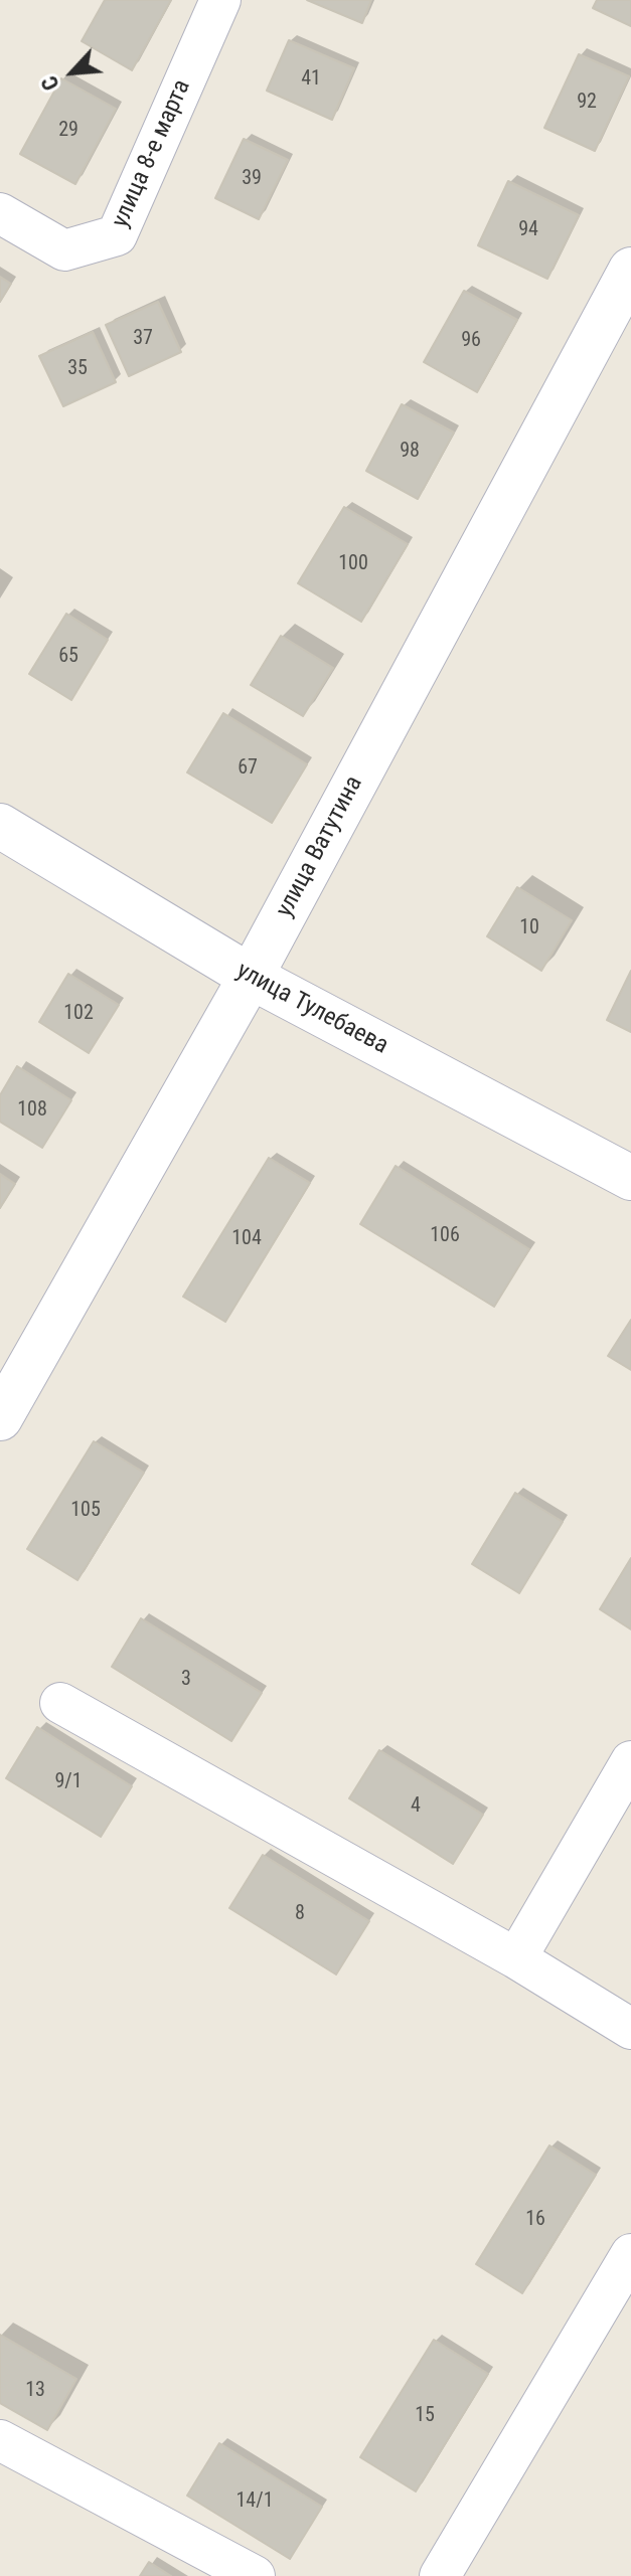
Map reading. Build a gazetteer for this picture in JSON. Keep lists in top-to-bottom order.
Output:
{
  "streets": {
    "street": ["улица 8-е марта", "улица Ватутина", "улица Тулебаева"]
  },
  "crossings": [
    ["улица Ватутина", "улица Тулебаева"]
  ],
  "house_numbers": [
    "41",
    "92",
    "29",
    "39",
    "94",
    "37",
    "96",
    "35",
    "98",
    "100",
    "65",
    "67",
    "10",
    "102",
    "108",
    "106",
    "104",
    "105",
    "3",
    "9/1",
    "4",
    "8",
    "16",
    "13",
    "15",
    "14/1"
  ],
  "north": "bottom left"
}
